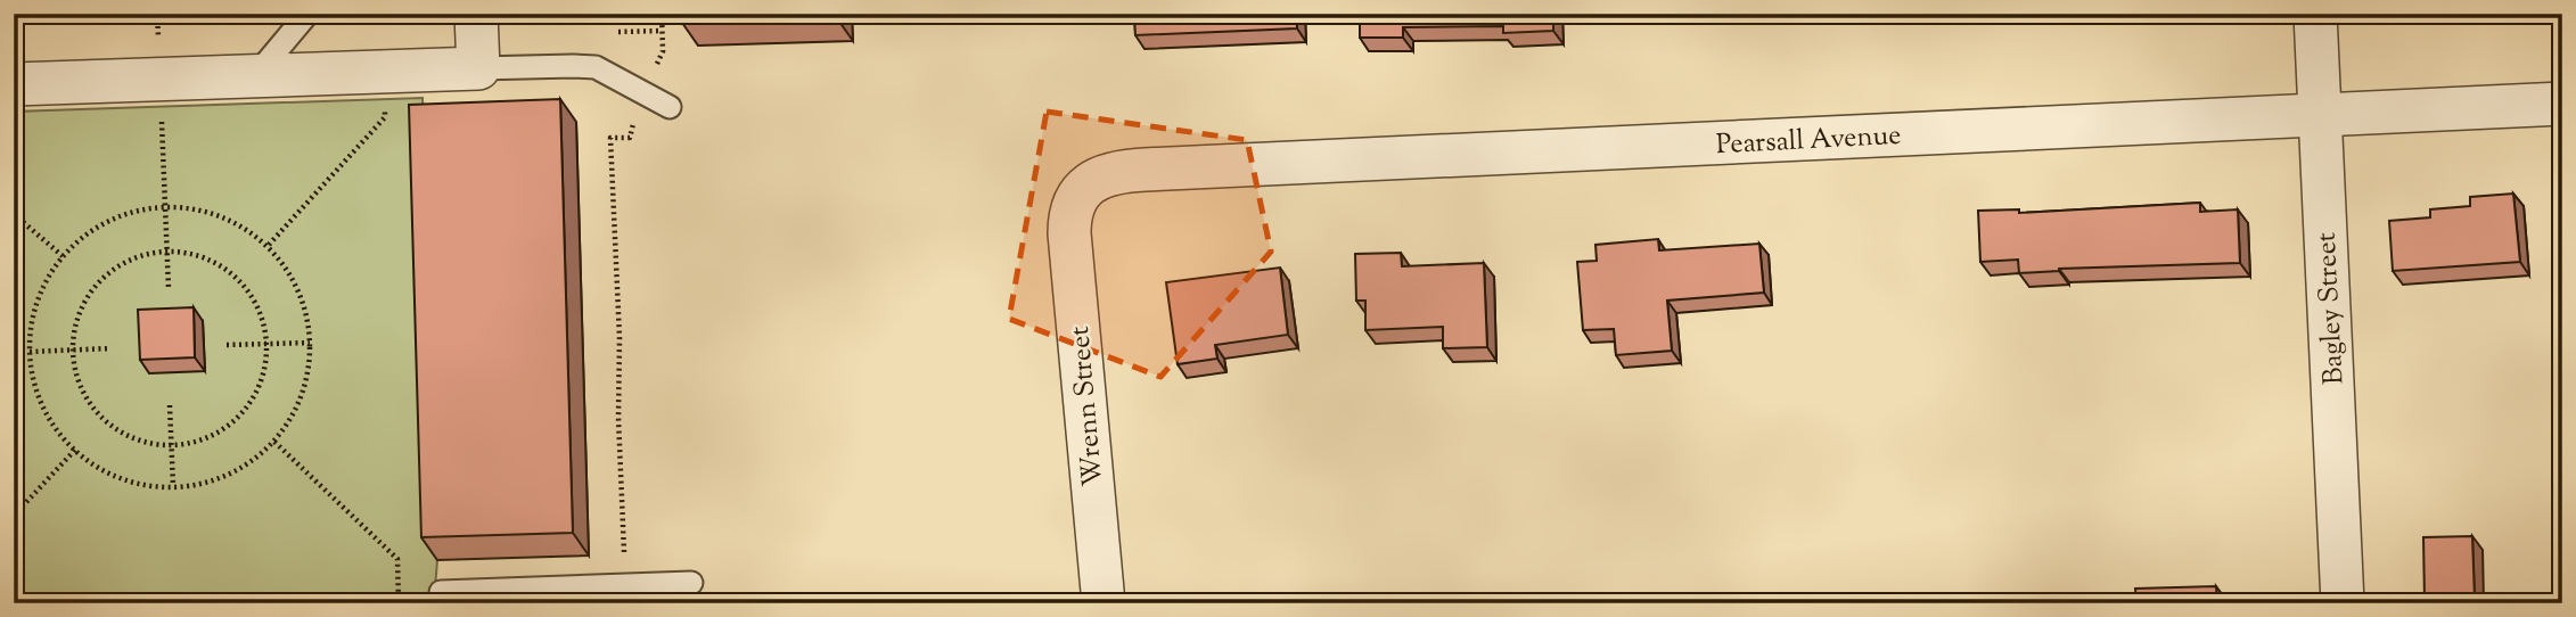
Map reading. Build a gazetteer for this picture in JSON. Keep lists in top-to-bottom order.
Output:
{
  "streets": {
    "street": ["Pearsall Avenue", "Bagley Street", "Wrenn Street"]
  },
  "crossings": [
    ["Pearsall Avenue", "Bagley Street"],
    ["Pearsall Avenue", "Wrenn Street"]
  ]
}
